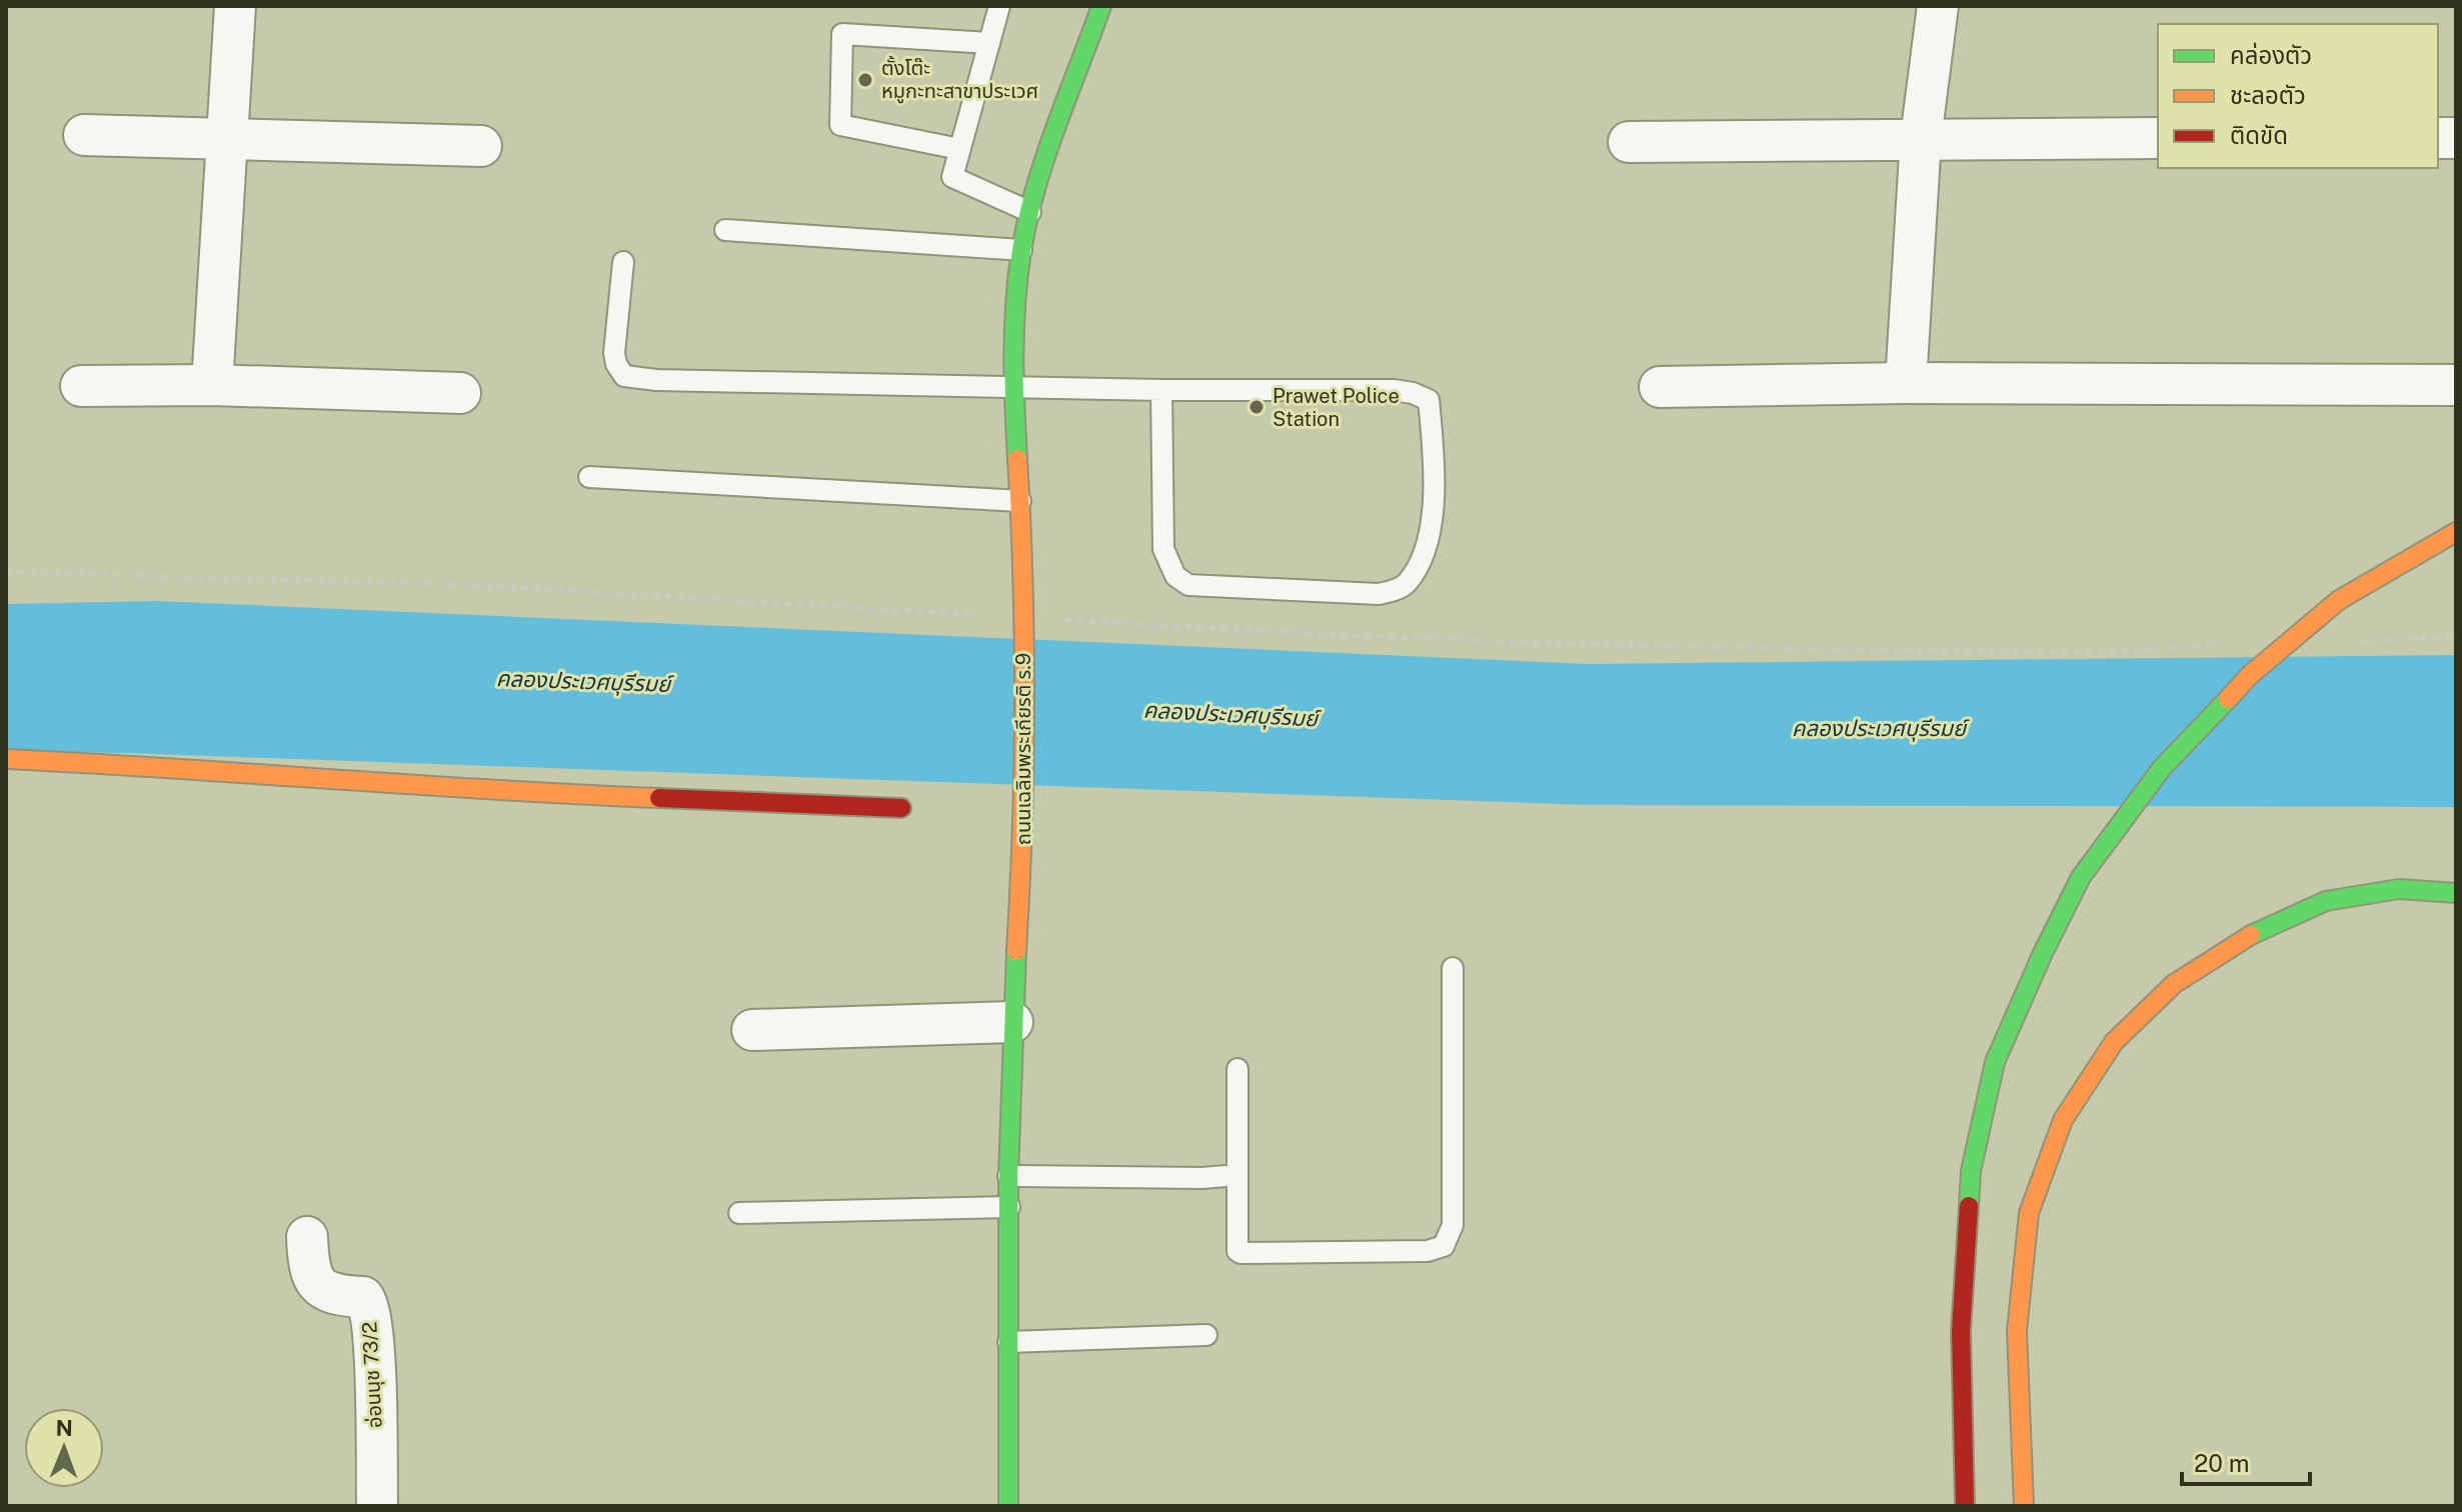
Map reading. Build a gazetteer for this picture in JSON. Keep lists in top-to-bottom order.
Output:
{
  "streets": {
    "main road": ["ถนนเฉลิมพระเกียรติ ร.9"],
    "street": ["อ่อนนุช 73/2"]
  },
  "water": ["คลองประเวศบุรีรมย์"],
  "places": ["ตั้งโต๊ะ หมูกะทะสาขาประเวศ", "Prawet Police Station"],
  "legend": ["คล่องตัว", "ชะลอตัว", "ติดขัด"],
  "scale_bar": "20 m",
  "north": "top"
}
